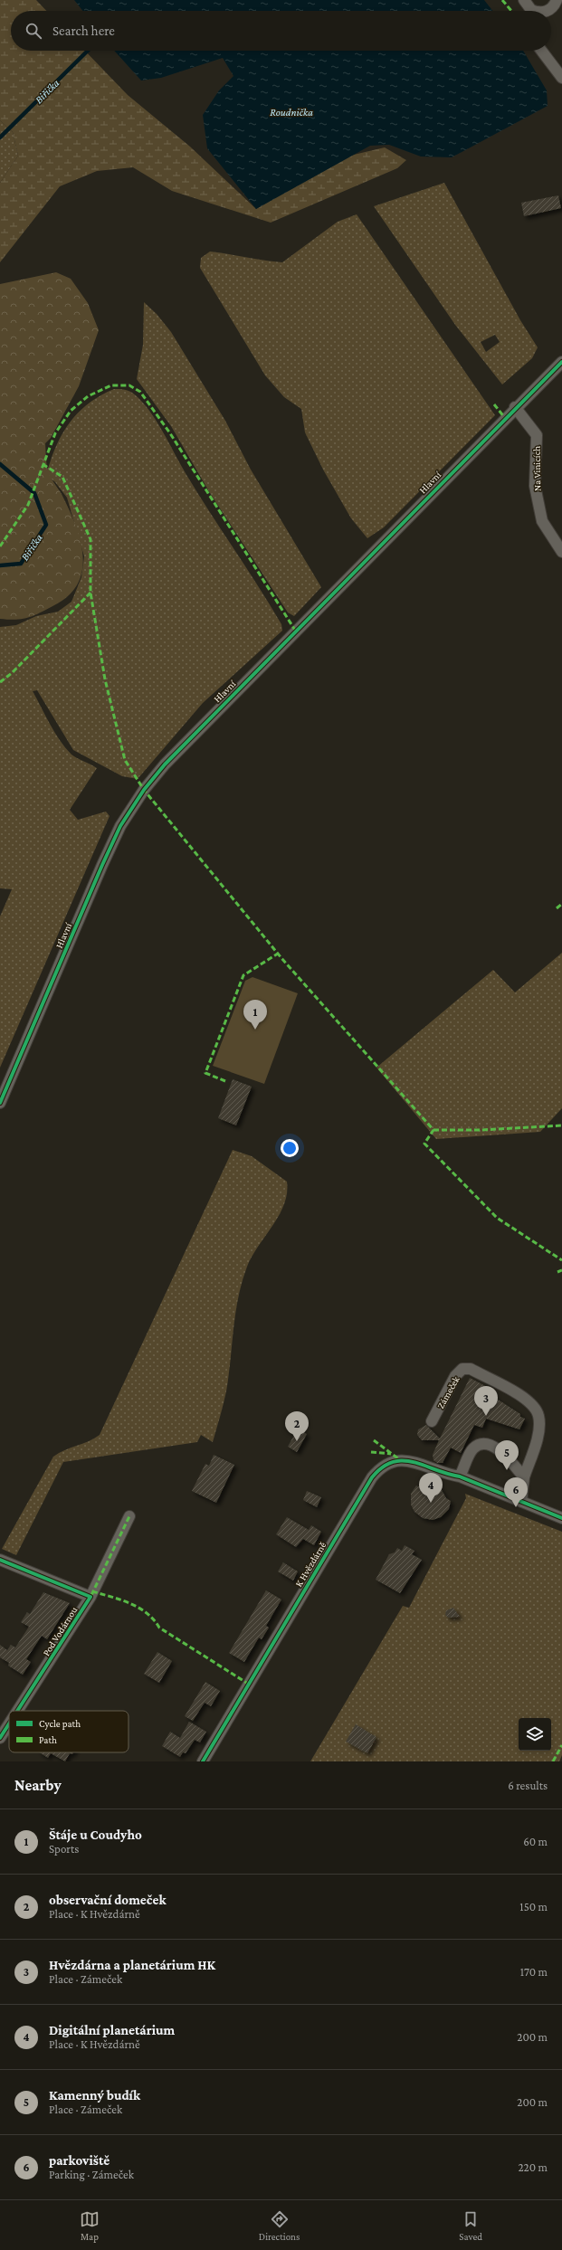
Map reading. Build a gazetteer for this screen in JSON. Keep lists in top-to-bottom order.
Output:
{
  "streets": {
    "street": [
      "Na Vinicích",
      "Hlavní",
      "Zámeček",
      "K Hvězdárně",
      "Pod Vodárnou"
    ]
  },
  "crossings": [
    ["Na Vinicích", "Hlavní"],
    ["Zámeček", "K Hvězdárně"]
  ],
  "water": ["Biřička", "Roudnička"],
  "legend": ["Cycle path", "Path"],
  "page": {
    "search": "Search here",
    "pins": [
      "1",
      "3",
      "2",
      "5",
      "4",
      "6"
    ],
    "heading": ["Nearby", "6 results"],
    "list": [
      {
        "mark": "1",
        "name": "Štáje u Coudyho",
        "note": "Sports",
        "value": "60 m"
      },
      {
        "mark": "2",
        "name": "observační domeček",
        "note": "Place · K Hvězdárně",
        "value": "150 m"
      },
      {
        "mark": "3",
        "name": "Hvězdárna a planetárium HK",
        "note": "Place · Zámeček",
        "value": "170 m"
      },
      {
        "mark": "4",
        "name": "Digitální planetárium",
        "note": "Place · K Hvězdárně",
        "value": "200 m"
      },
      {
        "mark": "5",
        "name": "Kamenný budík",
        "note": "Place · Zámeček",
        "value": "200 m"
      },
      {
        "mark": "6",
        "name": "parkoviště",
        "note": "Parking · Zámeček",
        "value": "220 m"
      }
    ],
    "nav": ["Map", "Directions", "Saved"]
  }
}
